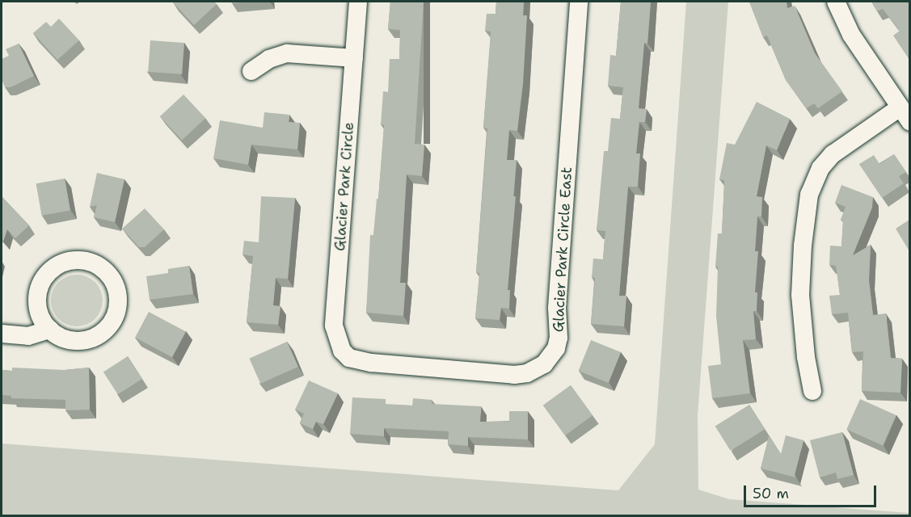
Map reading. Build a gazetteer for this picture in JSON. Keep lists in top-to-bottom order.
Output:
{
  "streets": {
    "street": ["Glacier Park Circle", "Glacier Park Circle East"]
  },
  "crossings": [
    ["Glacier Park Circle", "Glacier Park Circle East"]
  ],
  "scale_bar": "50 m"
}
